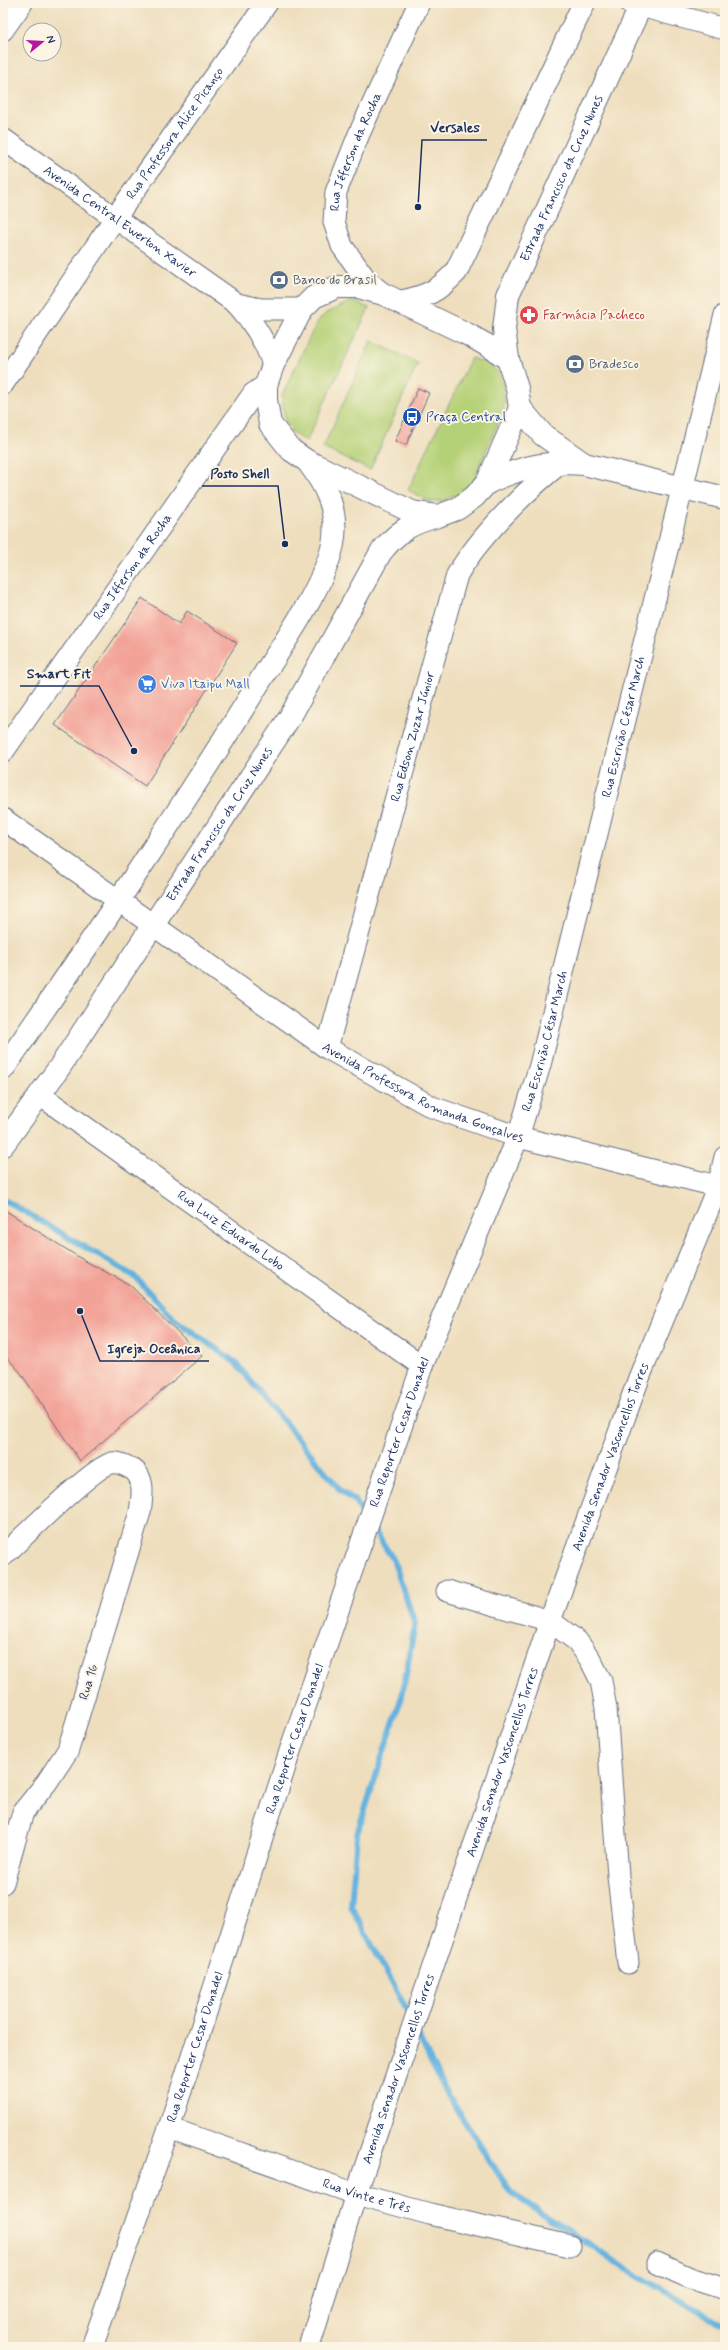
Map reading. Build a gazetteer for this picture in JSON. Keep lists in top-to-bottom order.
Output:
{
  "streets": {
    "main road": ["Estrada Francisco da Cruz Nunes"],
    "street": [
      "Rua Professora Alice Picanço",
      "Rua Jéferson da Rocha",
      "Avenida Central Ewerton Xavier",
      "Rua Escrivão César March",
      "Rua Edson Zuzar Júnior",
      "Avenida Professora Romanda Gonçalves",
      "Rua Luiz Eduardo Lobo",
      "Rua Reporter Cesar Donadel",
      "Avenida Senador Vasconcellos Torres",
      "Rua 16",
      "Rua Vinte e Três"
    ]
  },
  "crossings": [
    ["Rua Professora Alice Picanço", "Avenida Central Ewerton Xavier"],
    ["Rua Jéferson da Rocha", "Avenida Central Ewerton Xavier"],
    ["Estrada Francisco da Cruz Nunes", "Avenida Professora Romanda Gonçalves"],
    ["Estrada Francisco da Cruz Nunes", "Rua Luiz Eduardo Lobo"],
    ["Rua Escrivão César March", "Avenida Professora Romanda Gonçalves"],
    ["Rua Escrivão César March", "Rua Reporter Cesar Donadel"],
    ["Rua Edson Zuzar Júnior", "Avenida Professora Romanda Gonçalves"],
    ["Avenida Professora Romanda Gonçalves", "Rua Reporter Cesar Donadel"],
    ["Avenida Professora Romanda Gonçalves", "Avenida Senador Vasconcellos Torres"],
    ["Rua Luiz Eduardo Lobo", "Rua Reporter Cesar Donadel"],
    ["Rua Reporter Cesar Donadel", "Rua Vinte e Três"],
    ["Avenida Senador Vasconcellos Torres", "Rua Vinte e Três"]
  ],
  "places": {
    "other": [
      "Versales",
      "Posto Shell",
      "Smart Fit",
      "Igreja Oceânica"
    ],
    "bank": ["Banco do Brasil", "Bradesco"],
    "pharmacy": ["Farmácia Pacheco"],
    "bus stop": ["Praça Central"],
    "supermarket": ["Viva Itaipu Mall"]
  },
  "north": "right"
}
